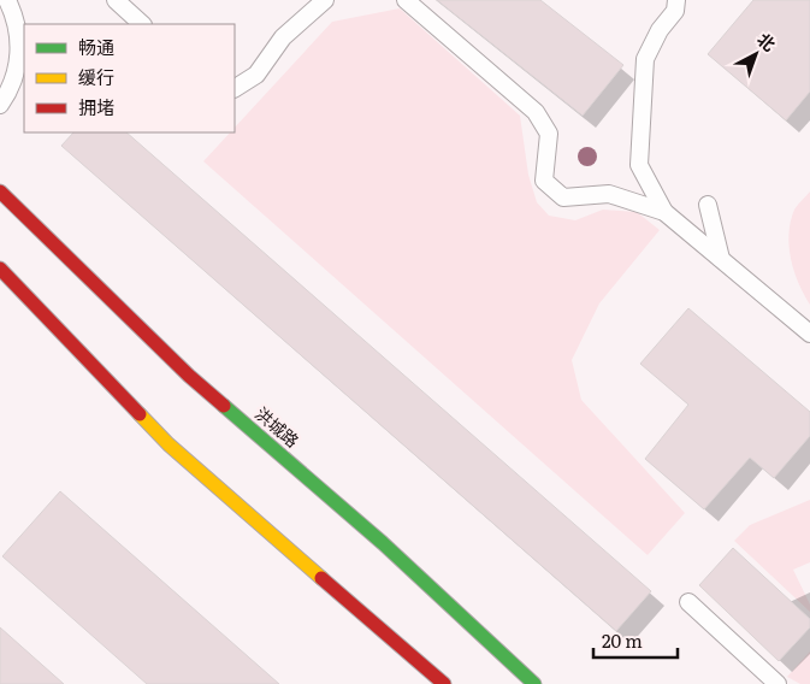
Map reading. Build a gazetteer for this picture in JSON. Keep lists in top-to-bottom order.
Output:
{
  "streets": {
    "highway": ["洪城路"]
  },
  "legend": ["畅通", "缓行", "拥堵"],
  "scale_bar": "20 m",
  "north": "top right"
}
